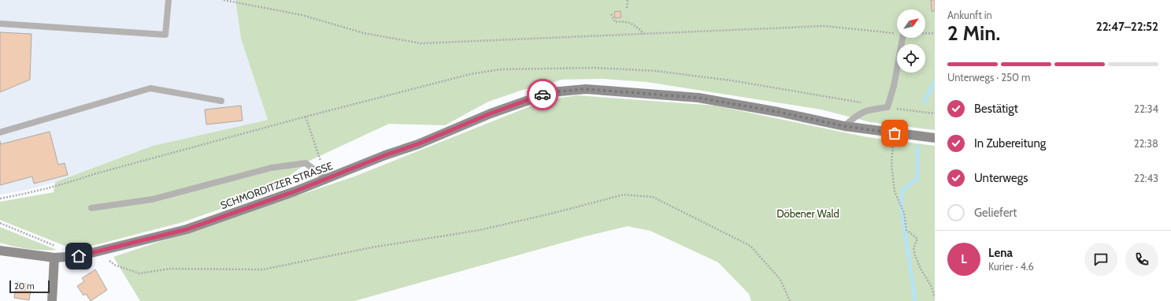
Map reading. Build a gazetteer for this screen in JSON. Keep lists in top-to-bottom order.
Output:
{
  "streets": {
    "main road": ["SCHMORDITZER STRASSE"]
  },
  "parks": ["Döbener Wald"],
  "scale_bar": "20 m",
  "north": "top right",
  "page": {
    "heading": ["2 Min.", "Ankunft in", "22:47–22:52"],
    "panel": ["Lena", "Kurier · 4.6"],
    "bar": "Unterwegs · 250 m",
    "list": [
      ["Bestätigt", "22:34"],
      ["In Zubereitung", "22:38"],
      ["Unterwegs", "22:43"],
      "Geliefert"
    ],
    "round": "L",
    "scale": "20 m"
  }
}
